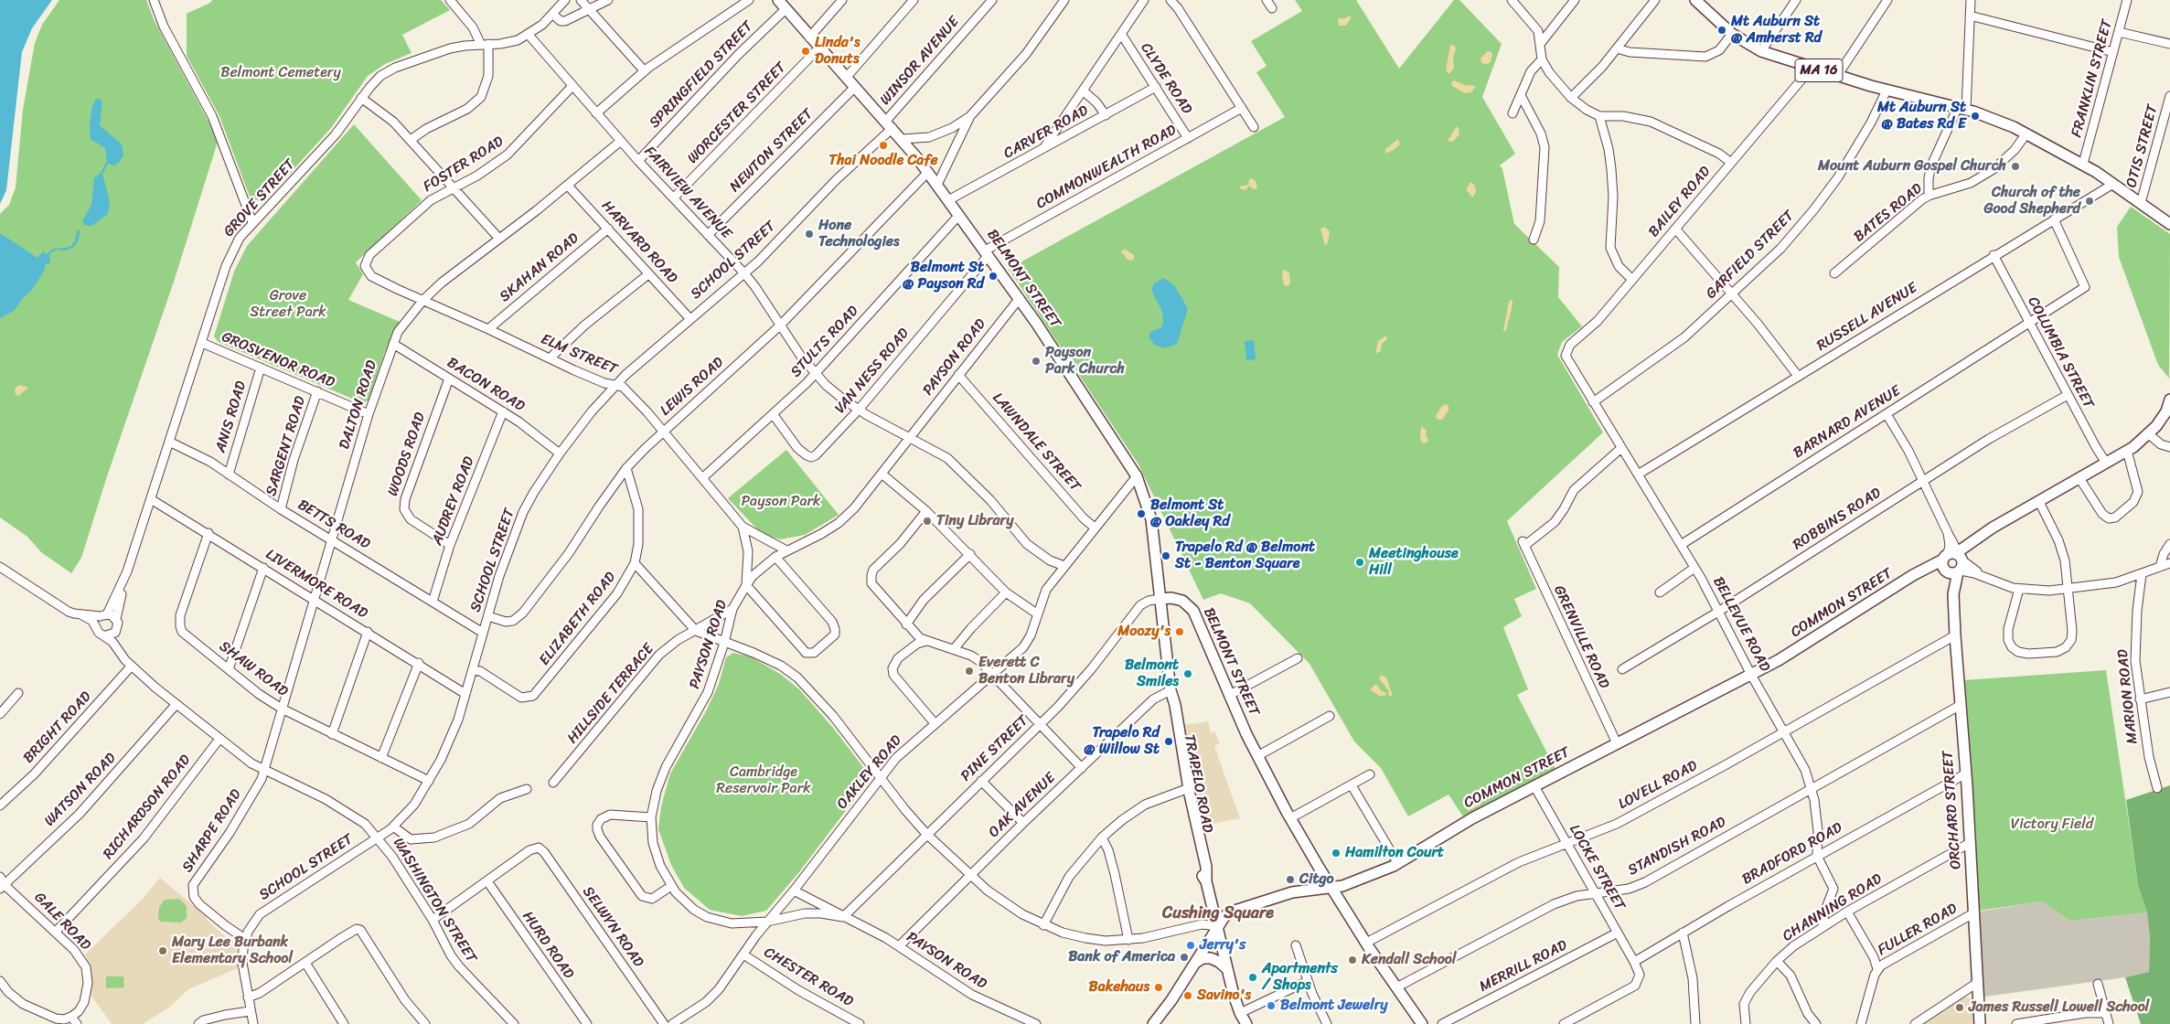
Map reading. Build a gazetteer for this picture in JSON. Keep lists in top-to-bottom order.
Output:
{
  "streets": {
    "main road": [
      "MA 16",
      "BELMONT STREET",
      "COMMON STREET",
      "TRAPELO ROAD",
      "ORCHARD STREET"
    ],
    "street": [
      "WINSOR AVENUE",
      "SPRINGFIELD STREET",
      "CLYDE ROAD",
      "FRANKLIN STREET",
      "WORCESTER STREET",
      "CARVER ROAD",
      "OTIS STREET",
      "NEWTON STREET",
      "FOSTER ROAD",
      "COMMONWEALTH ROAD",
      "FAIRVIEW AVENUE",
      "GROVE STREET",
      "BAILEY ROAD",
      "BATES ROAD",
      "HARVARD ROAD",
      "GARFIELD STREET",
      "SCHOOL STREET",
      "SKAHAN ROAD",
      "RUSSELL AVENUE",
      "STULTS ROAD",
      "COLUMBIA STREET",
      "ELM STREET",
      "PAYSON ROAD",
      "GROSVENOR ROAD",
      "VAN NESS ROAD",
      "BACON ROAD",
      "LEWIS ROAD",
      "DALTON ROAD",
      "ANIS ROAD",
      "BARNARD AVENUE",
      "LAWNDALE STREET",
      "SARGENT ROAD",
      "WOODS ROAD",
      "AUDREY ROAD",
      "ROBBINS ROAD",
      "BETTS ROAD",
      "LIVERMORE ROAD",
      "ELIZABETH ROAD",
      "BELLEVUE ROAD",
      "GRENVILLE ROAD",
      "SHAW ROAD",
      "HILLSIDE TERRACE",
      "MARION ROAD",
      "BRIGHT ROAD",
      "PINE STREET",
      "OAKLEY ROAD",
      "LOVELL ROAD",
      "WATSON ROAD",
      "OAK AVENUE",
      "RICHARDSON ROAD",
      "SHARPE ROAD",
      "STANDISH ROAD",
      "BRADFORD ROAD",
      "LOCKE STREET",
      "WASHINGTON STREET",
      "CHANNING ROAD",
      "GALE ROAD",
      "SELWYN ROAD",
      "FULLER ROAD",
      "HURD ROAD",
      "MERRILL ROAD",
      "CHESTER ROAD"
    ]
  },
  "crossings": [
    ["WINSOR AVENUE", "SCHOOL STREET"],
    ["WINSOR AVENUE", "BELMONT STREET"],
    ["MA 16", "FRANKLIN STREET"],
    ["MA 16", "OTIS STREET"],
    ["MA 16", "BAILEY ROAD"],
    ["MA 16", "BATES ROAD"],
    ["MA 16", "GARFIELD STREET"],
    ["MA 16", "RUSSELL AVENUE"],
    ["SPRINGFIELD STREET", "FAIRVIEW AVENUE"],
    ["SPRINGFIELD STREET", "BELMONT STREET"],
    ["CLYDE ROAD", "CARVER ROAD"],
    ["CLYDE ROAD", "COMMONWEALTH ROAD"],
    ["WORCESTER STREET", "FAIRVIEW AVENUE"],
    ["WORCESTER STREET", "BELMONT STREET"],
    ["CARVER ROAD", "BELMONT STREET"],
    ["NEWTON STREET", "FAIRVIEW AVENUE"],
    ["NEWTON STREET", "BELMONT STREET"],
    ["FOSTER ROAD", "FAIRVIEW AVENUE"],
    ["FOSTER ROAD", "ELM STREET"],
    ["COMMONWEALTH ROAD", "BELMONT STREET"],
    ["COMMONWEALTH ROAD", "VAN NESS ROAD"],
    ["FAIRVIEW AVENUE", "GROVE STREET"],
    ["FAIRVIEW AVENUE", "SCHOOL STREET"],
    ["FAIRVIEW AVENUE", "STULTS ROAD"],
    ["FAIRVIEW AVENUE", "PAYSON ROAD"],
    ["FAIRVIEW AVENUE", "VAN NESS ROAD"],
    ["FAIRVIEW AVENUE", "LEWIS ROAD"],
    ["FAIRVIEW AVENUE", "DALTON ROAD"],
    ["FAIRVIEW AVENUE", "OAKLEY ROAD"],
    ["GROVE STREET", "GROSVENOR ROAD"],
    ["GROVE STREET", "BETTS ROAD"],
    ["GROVE STREET", "LIVERMORE ROAD"],
    ["GROVE STREET", "WASHINGTON STREET"],
    ["BAILEY ROAD", "BELLEVUE ROAD"],
    ["HARVARD ROAD", "SCHOOL STREET"],
    ["HARVARD ROAD", "SKAHAN ROAD"],
    ["HARVARD ROAD", "DALTON ROAD"],
    ["GARFIELD STREET", "BELLEVUE ROAD"],
    ["SCHOOL STREET", "BELMONT STREET"],
    ["SCHOOL STREET", "ELM STREET"],
    ["SCHOOL STREET", "BACON ROAD"],
    ["SCHOOL STREET", "LEWIS ROAD"],
    ["SCHOOL STREET", "BETTS ROAD"],
    ["SCHOOL STREET", "LIVERMORE ROAD"],
    ["SCHOOL STREET", "ELIZABETH ROAD"],
    ["SCHOOL STREET", "SHAW ROAD"],
    ["SCHOOL STREET", "SHARPE ROAD"],
    ["SCHOOL STREET", "WASHINGTON STREET"],
    ["SKAHAN ROAD", "ELM STREET"],
    ["BELMONT STREET", "STULTS ROAD"],
    ["BELMONT STREET", "PAYSON ROAD"],
    ["BELMONT STREET", "VAN NESS ROAD"],
    ["BELMONT STREET", "LEWIS ROAD"],
    ["BELMONT STREET", "COMMON STREET"],
    ["BELMONT STREET", "PINE STREET"],
    ["BELMONT STREET", "OAKLEY ROAD"],
    ["BELMONT STREET", "TRAPELO ROAD"],
    ["BELMONT STREET", "LOVELL ROAD"],
    ["BELMONT STREET", "STANDISH ROAD"],
    ["RUSSELL AVENUE", "COLUMBIA STREET"],
    ["RUSSELL AVENUE", "BARNARD AVENUE"],
    ["RUSSELL AVENUE", "BELLEVUE ROAD"],
    ["STULTS ROAD", "ELM STREET"],
    ["STULTS ROAD", "VAN NESS ROAD"],
    ["COLUMBIA STREET", "BARNARD AVENUE"],
    ["COLUMBIA STREET", "ROBBINS ROAD"],
    ["COLUMBIA STREET", "COMMON STREET"],
    ["ELM STREET", "PAYSON ROAD"],
    ["ELM STREET", "LEWIS ROAD"],
    ["ELM STREET", "DALTON ROAD"],
    ["PAYSON ROAD", "LAWNDALE STREET"],
    ["PAYSON ROAD", "HILLSIDE TERRACE"],
    ["PAYSON ROAD", "PINE STREET"],
    ["PAYSON ROAD", "OAKLEY ROAD"],
    ["PAYSON ROAD", "OAK AVENUE"],
    ["GROSVENOR ROAD", "DALTON ROAD"],
    ["GROSVENOR ROAD", "ANIS ROAD"],
    ["GROSVENOR ROAD", "SARGENT ROAD"],
    ["BACON ROAD", "DALTON ROAD"],
    ["BACON ROAD", "WOODS ROAD"],
    ["BACON ROAD", "AUDREY ROAD"],
    ["LEWIS ROAD", "ELIZABETH ROAD"],
    ["DALTON ROAD", "BETTS ROAD"],
    ["DALTON ROAD", "LIVERMORE ROAD"],
    ["DALTON ROAD", "SHAW ROAD"],
    ["DALTON ROAD", "SHARPE ROAD"],
    ["DALTON ROAD", "WASHINGTON STREET"],
    ["ANIS ROAD", "BETTS ROAD"],
    ["BARNARD AVENUE", "BELLEVUE ROAD"],
    ["LAWNDALE STREET", "OAKLEY ROAD"],
    ["SARGENT ROAD", "BETTS ROAD"],
    ["WOODS ROAD", "AUDREY ROAD"],
    ["AUDREY ROAD", "BETTS ROAD"],
    ["ROBBINS ROAD", "BELLEVUE ROAD"],
    ["LIVERMORE ROAD", "SHAW ROAD"],
    ["COMMON STREET", "BELLEVUE ROAD"],
    ["COMMON STREET", "GRENVILLE ROAD"],
    ["COMMON STREET", "TRAPELO ROAD"],
    ["COMMON STREET", "ORCHARD STREET"],
    ["COMMON STREET", "LOCKE STREET"],
    ["BELLEVUE ROAD", "GRENVILLE ROAD"],
    ["BELLEVUE ROAD", "LOVELL ROAD"],
    ["BELLEVUE ROAD", "STANDISH ROAD"],
    ["BELLEVUE ROAD", "BRADFORD ROAD"],
    ["BELLEVUE ROAD", "CHANNING ROAD"],
    ["BRIGHT ROAD", "WASHINGTON STREET"],
    ["PINE STREET", "TRAPELO ROAD"],
    ["OAKLEY ROAD", "CHESTER ROAD"],
    ["TRAPELO ROAD", "OAK AVENUE"],
    ["LOVELL ROAD", "ORCHARD STREET"],
    ["LOVELL ROAD", "LOCKE STREET"],
    ["WATSON ROAD", "WASHINGTON STREET"],
    ["WATSON ROAD", "GALE ROAD"],
    ["RICHARDSON ROAD", "WASHINGTON STREET"],
    ["RICHARDSON ROAD", "GALE ROAD"],
    ["ORCHARD STREET", "STANDISH ROAD"],
    ["ORCHARD STREET", "BRADFORD ROAD"],
    ["ORCHARD STREET", "CHANNING ROAD"],
    ["ORCHARD STREET", "FULLER ROAD"],
    ["SHARPE ROAD", "WASHINGTON STREET"],
    ["STANDISH ROAD", "LOCKE STREET"],
    ["BRADFORD ROAD", "LOCKE STREET"],
    ["LOCKE STREET", "MERRILL ROAD"],
    ["SELWYN ROAD", "HURD ROAD"]
  ],
  "districts": ["Cushing Square"],
  "parks": [
    "Belmont Cemetery",
    "Grove Street Park",
    "Payson Park",
    "Cambridge Reservoir Park",
    "Victory Field"
  ],
  "places": [
    "Mt Auburn St @ Amherst Rd",
    "Linda's Donuts",
    "Mt Auburn St @ Bates Rd E",
    "Thai Noodle Cafe",
    "Mount Auburn Gospel Church",
    "Church of the Good Shepherd",
    "Hone Technologies",
    "Belmont St @ Payson Rd",
    "Payson Park Church",
    "Belmont St @ Oakley Rd",
    "Tiny Library",
    "Trapelo Rd @ Belmont St - Benton Square",
    "Meetinghouse Hill",
    "Moozy's",
    "Everett C Benton Library",
    "Belmont Smiles",
    "Trapelo Rd @ Willow St",
    "Hamilton Court",
    "Citgo",
    "Jerry's",
    "Mary Lee Burbank Elementary School",
    "Bank of America",
    "Kendall School",
    "Apartments / Shops",
    "Bakehaus",
    "Savino's",
    "Belmont Jewelry",
    "James Russell Lowell School"
  ]
}
